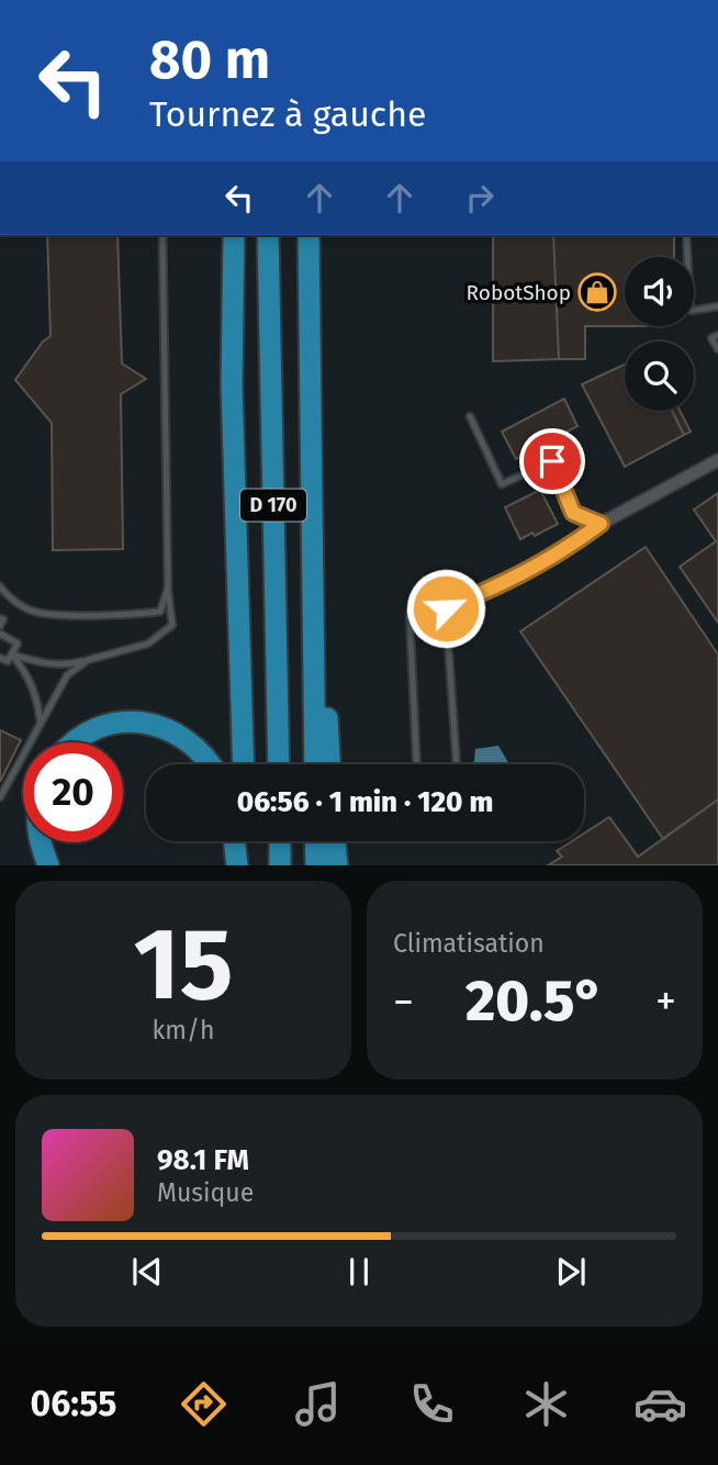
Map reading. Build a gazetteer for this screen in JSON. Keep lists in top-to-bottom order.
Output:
{
  "streets": {
    "highway": ["D 170"]
  },
  "places": {
    "shop": ["RobotShop"]
  },
  "page": {
    "turn": ["80 m", "Tournez à gauche"],
    "limit": "20",
    "trip": "06:56 · 1 min · 120 m",
    "tile": [
      ["15", "km/h"],
      "Climatisation"
    ],
    "heat": ["−", "20.5°", "+"],
    "song": ["98.1 FM", "Musique"],
    "tabs": "06:55"
  }
}
